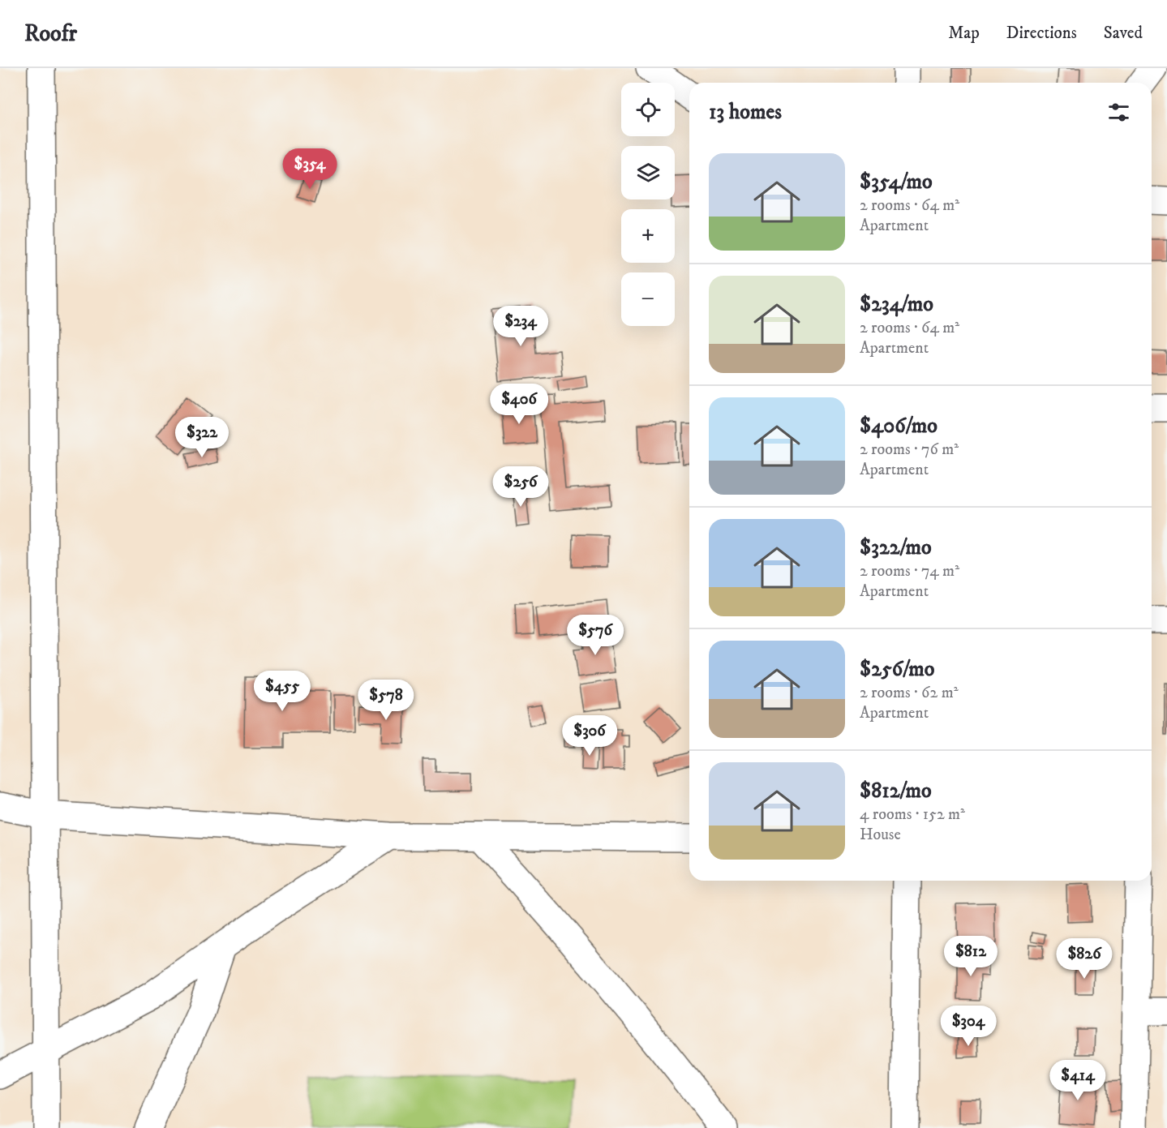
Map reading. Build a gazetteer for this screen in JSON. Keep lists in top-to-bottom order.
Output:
{
  "page": {
    "header": "Roofr",
    "nav": ["Map", "Directions", "Saved"],
    "map_buttons": ["+", "−"],
    "heading": "13 homes",
    "list": [
      {
        "name": "$354/mo",
        "note": "2 rooms · 64 m² · Apartment"
      },
      {
        "name": "$234/mo",
        "note": "2 rooms · 64 m² · Apartment"
      },
      {
        "name": "$406/mo",
        "note": "2 rooms · 76 m² · Apartment"
      },
      {
        "name": "$322/mo",
        "note": "2 rooms · 74 m² · Apartment"
      },
      {
        "name": "$256/mo",
        "note": "2 rooms · 62 m² · Apartment"
      },
      {
        "name": "$812/mo",
        "note": "4 rooms · 152 m² · House"
      }
    ],
    "price": [
      "$354",
      "$234",
      "$406",
      "$322",
      "$256",
      "$576",
      "$455",
      "$578",
      "$306",
      "$812",
      "$826",
      "$304",
      "$414"
    ]
  }
}
